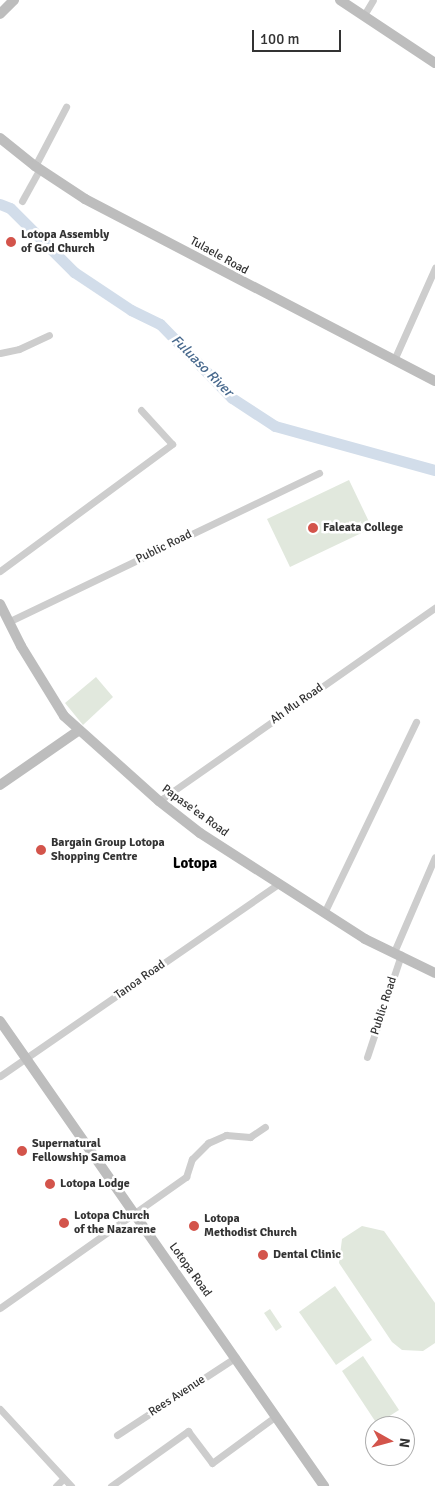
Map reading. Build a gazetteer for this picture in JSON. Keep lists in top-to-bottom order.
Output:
{
  "streets": {
    "street": [
      "Tulaele Road",
      "Public Road",
      "Ah Mu Road",
      "Papase'ea Road",
      "Tanoa Road",
      "Lotopa Road",
      "Rees Avenue"
    ]
  },
  "crossings": [
    ["Public Road", "Papase'ea Road"],
    ["Ah Mu Road", "Papase'ea Road"],
    ["Papase'ea Road", "Tanoa Road"],
    ["Tanoa Road", "Lotopa Road"],
    ["Lotopa Road", "Rees Avenue"]
  ],
  "districts": ["Lotopa"],
  "water": ["Fuluaso River"],
  "places": [
    "Lotopa Assembly of God Church",
    "Faleata College",
    "Bargain Group Lotopa Shopping Centre",
    "Supernatural Fellowship Samoa",
    "Lotopa Lodge",
    "Lotopa Church of the Nazarene",
    "Lotopa Methodist Church",
    "Dental Clinic"
  ],
  "scale_bar": "100 m",
  "north": "right"
}
